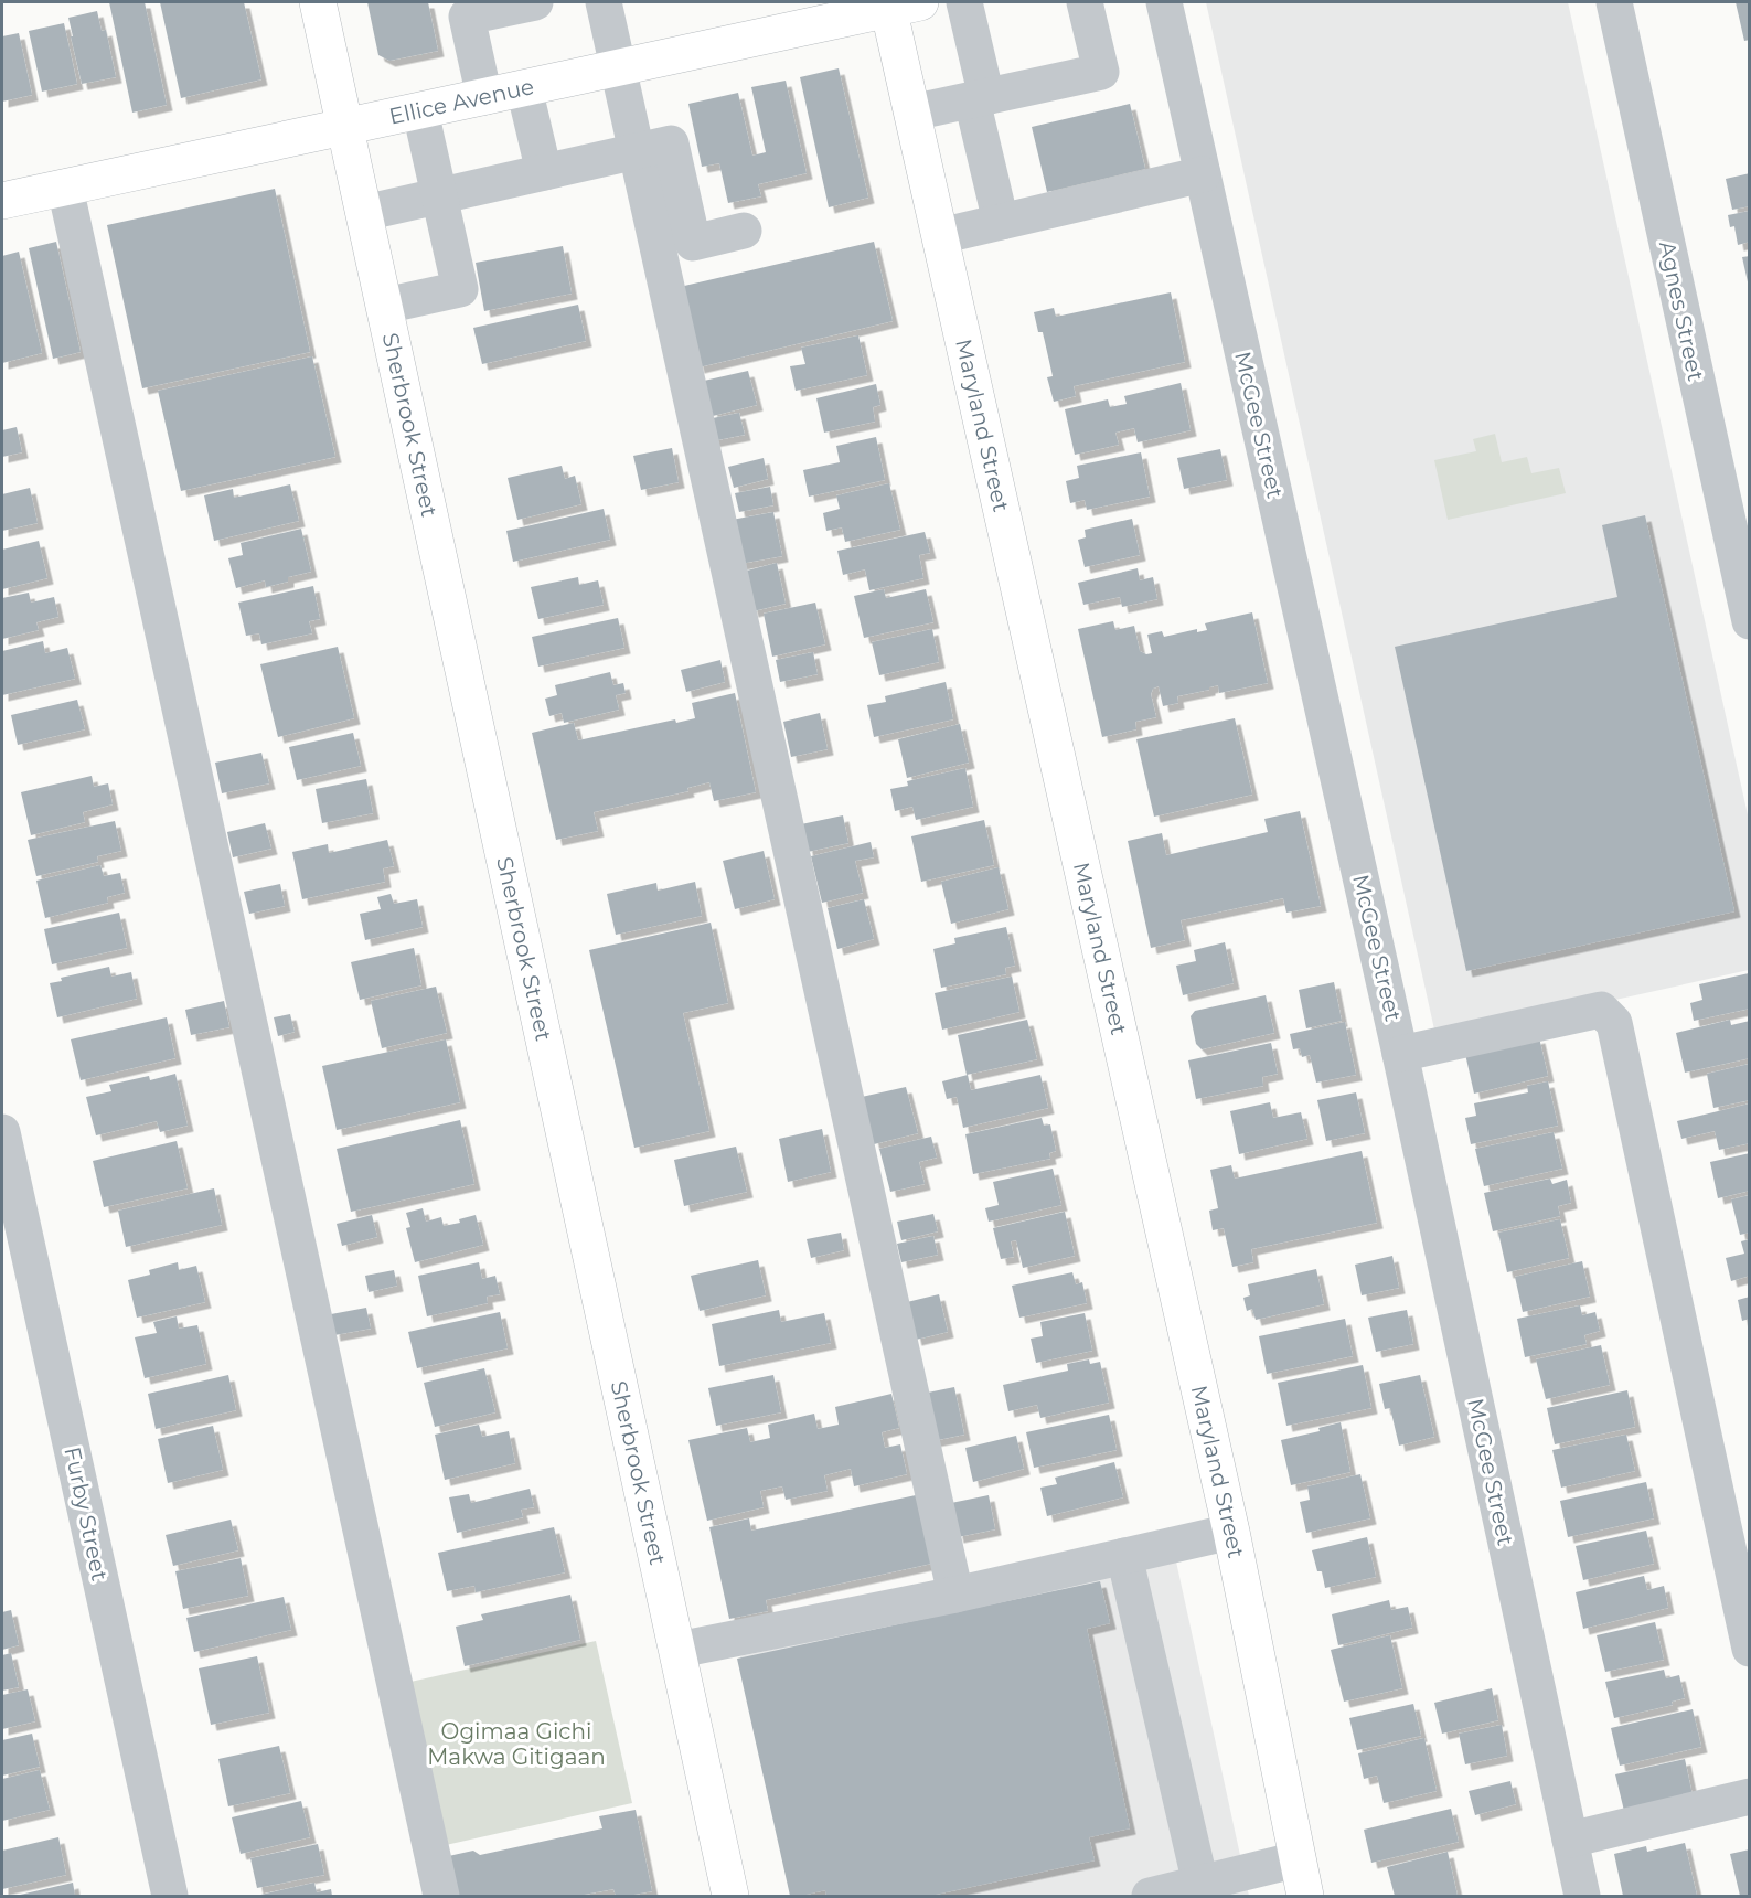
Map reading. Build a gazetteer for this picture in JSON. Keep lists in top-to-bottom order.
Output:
{
  "streets": {
    "main road": ["Ellice Avenue", "Sherbrook Street", "Maryland Street"],
    "street": ["Agnes Street", "McGee Street", "Furby Street"]
  },
  "crossings": [
    ["Ellice Avenue", "Sherbrook Street"],
    ["Ellice Avenue", "Maryland Street"]
  ],
  "parks": ["Ogimaa Gichi Makwa Gitigaan"]
}
